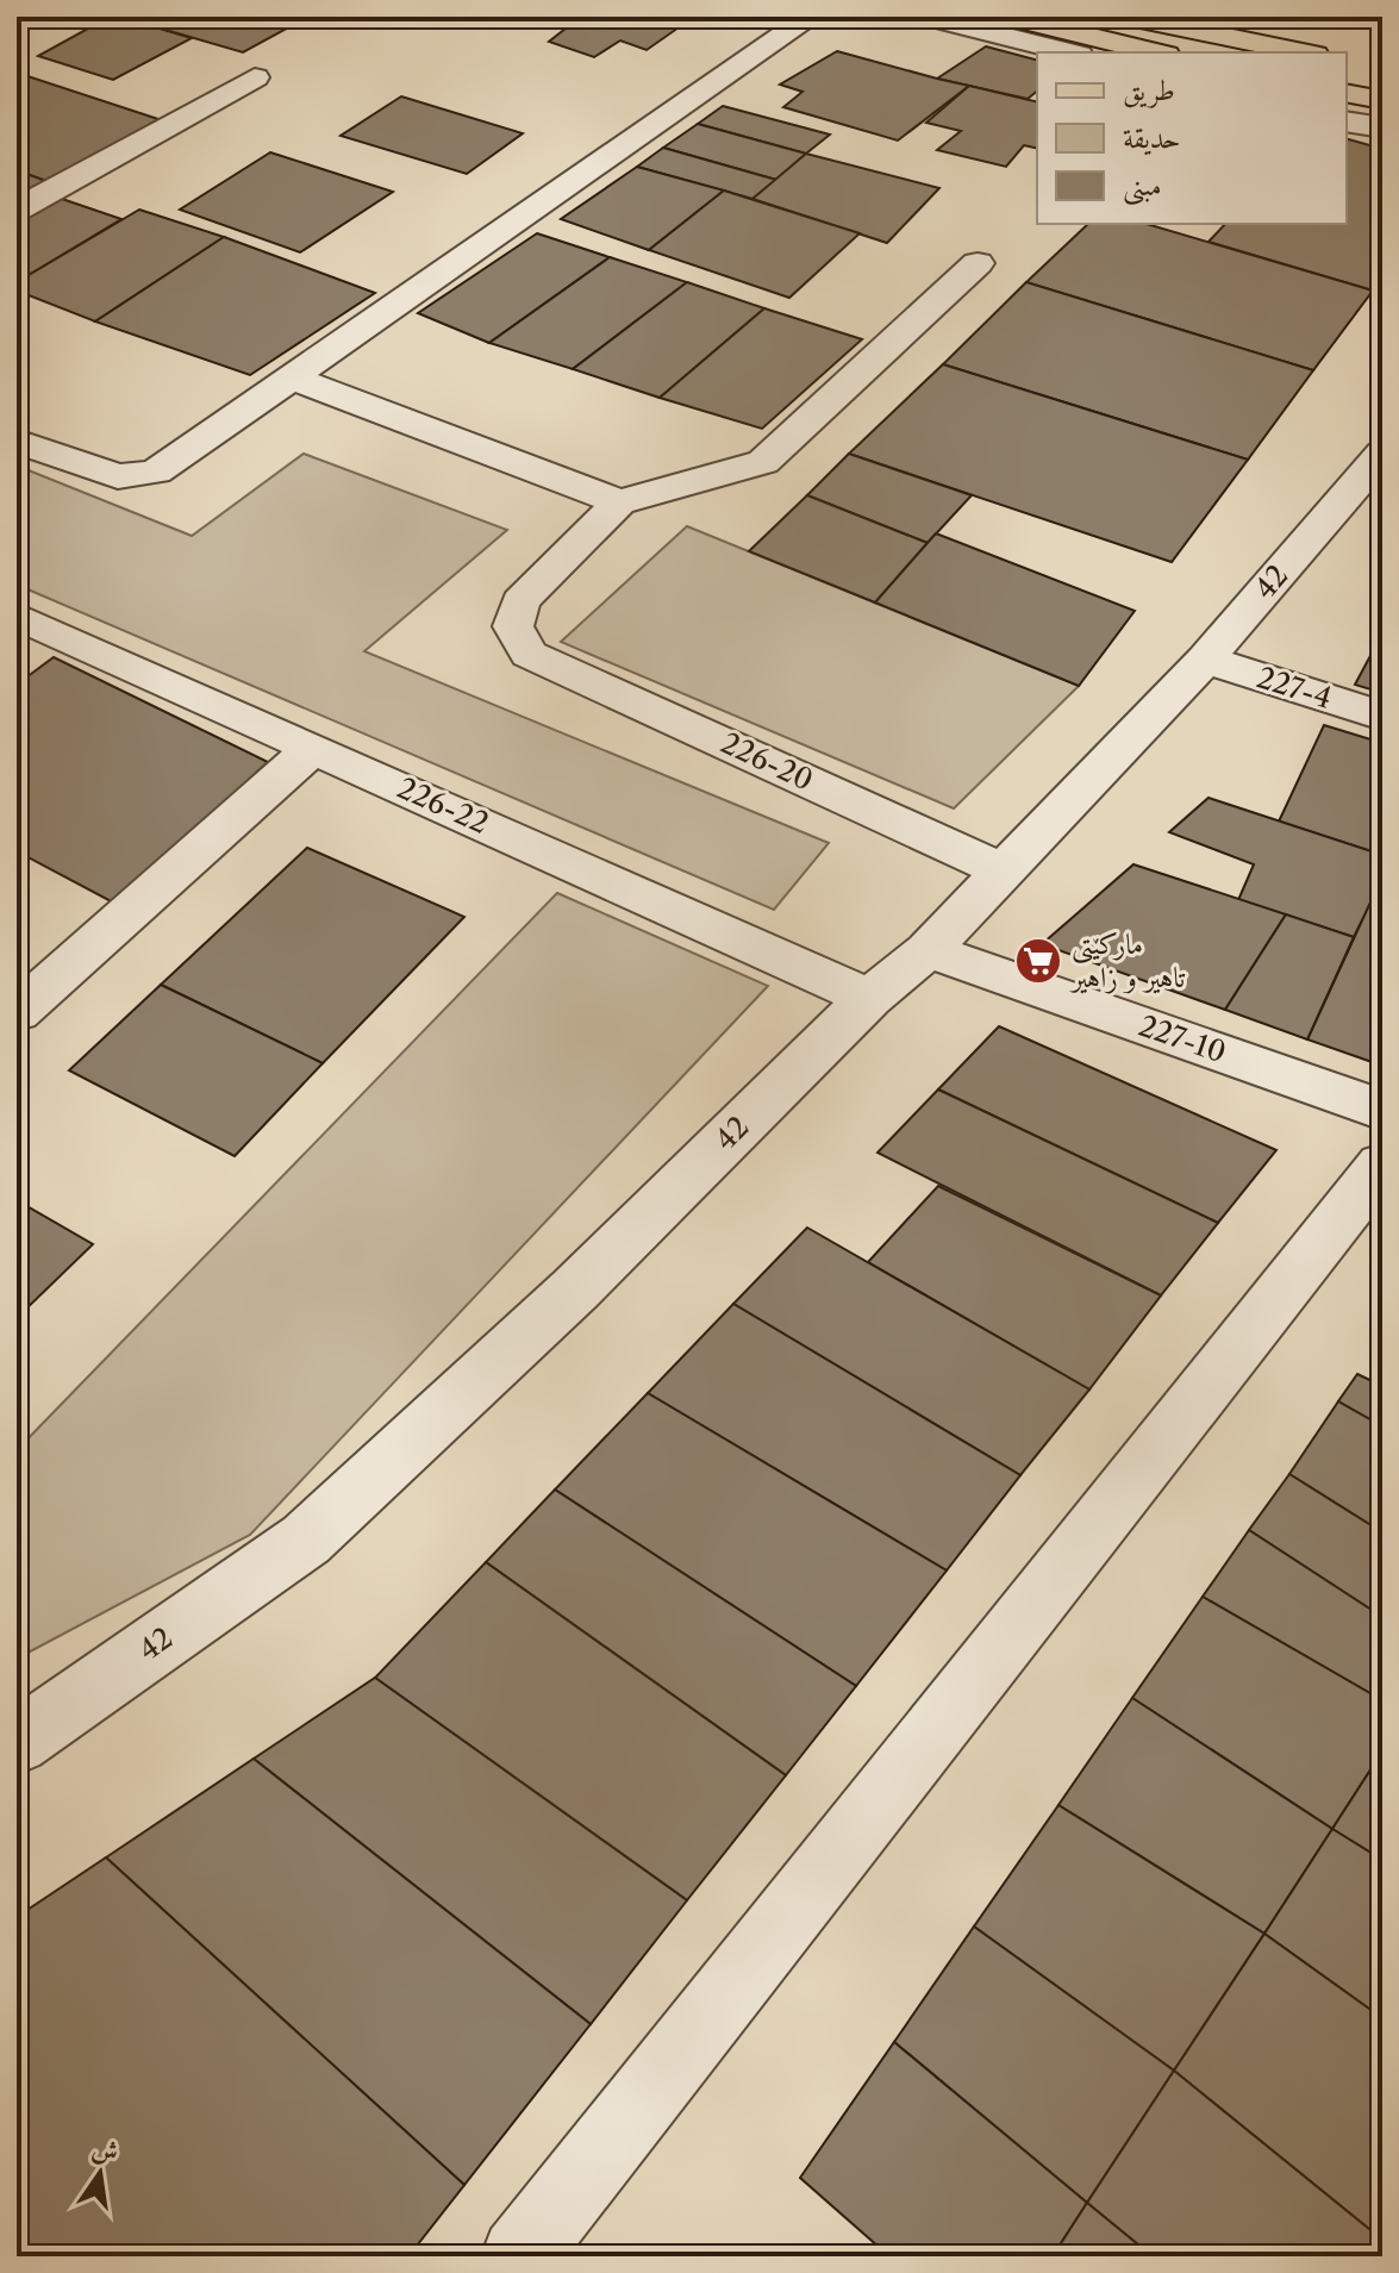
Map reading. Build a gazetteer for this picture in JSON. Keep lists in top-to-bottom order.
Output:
{
  "streets": {
    "street": [
      "42",
      "227-4",
      "226-20",
      "226-22",
      "227-10"
    ]
  },
  "crossings": [
    ["42", "227-4"],
    ["42", "226-20"],
    ["42", "226-22"],
    ["42", "227-10"]
  ],
  "places": {
    "supermarket": ["ماركێتی تاهیر و زاهیر"]
  },
  "legend": ["طريق", "حديقة", "مبنى"],
  "north": "top"
}
